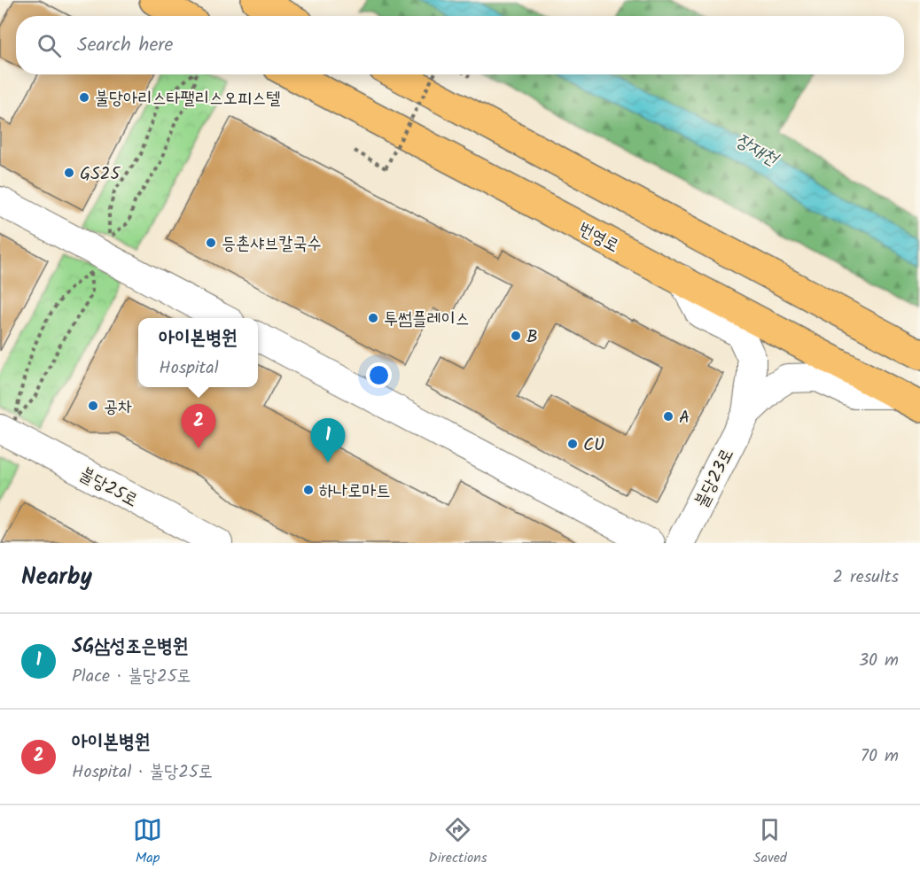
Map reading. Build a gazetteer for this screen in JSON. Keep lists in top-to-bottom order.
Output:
{
  "streets": {
    "main road": ["번영로"],
    "street": ["불당23로", "불당25로"]
  },
  "water": ["장재천"],
  "places": [
    "불당아리스타팰리스오피스텔",
    "GS25",
    "등촌샤브칼국수",
    "투썸플레이스",
    "B",
    "공차",
    "A",
    "CU",
    "하나로마트"
  ],
  "page": {
    "search": "Search here",
    "popup": ["아이본병원", "Hospital"],
    "pins": ["2", "1"],
    "heading": ["Nearby", "2 results"],
    "list": [
      {
        "mark": "1",
        "name": "SG삼성조은병원",
        "note": "Place · 불당25로",
        "value": "30 m"
      },
      {
        "mark": "2",
        "name": "아이본병원",
        "note": "Hospital · 불당25로",
        "value": "70 m"
      }
    ],
    "nav": ["Map", "Directions", "Saved"]
  }
}
